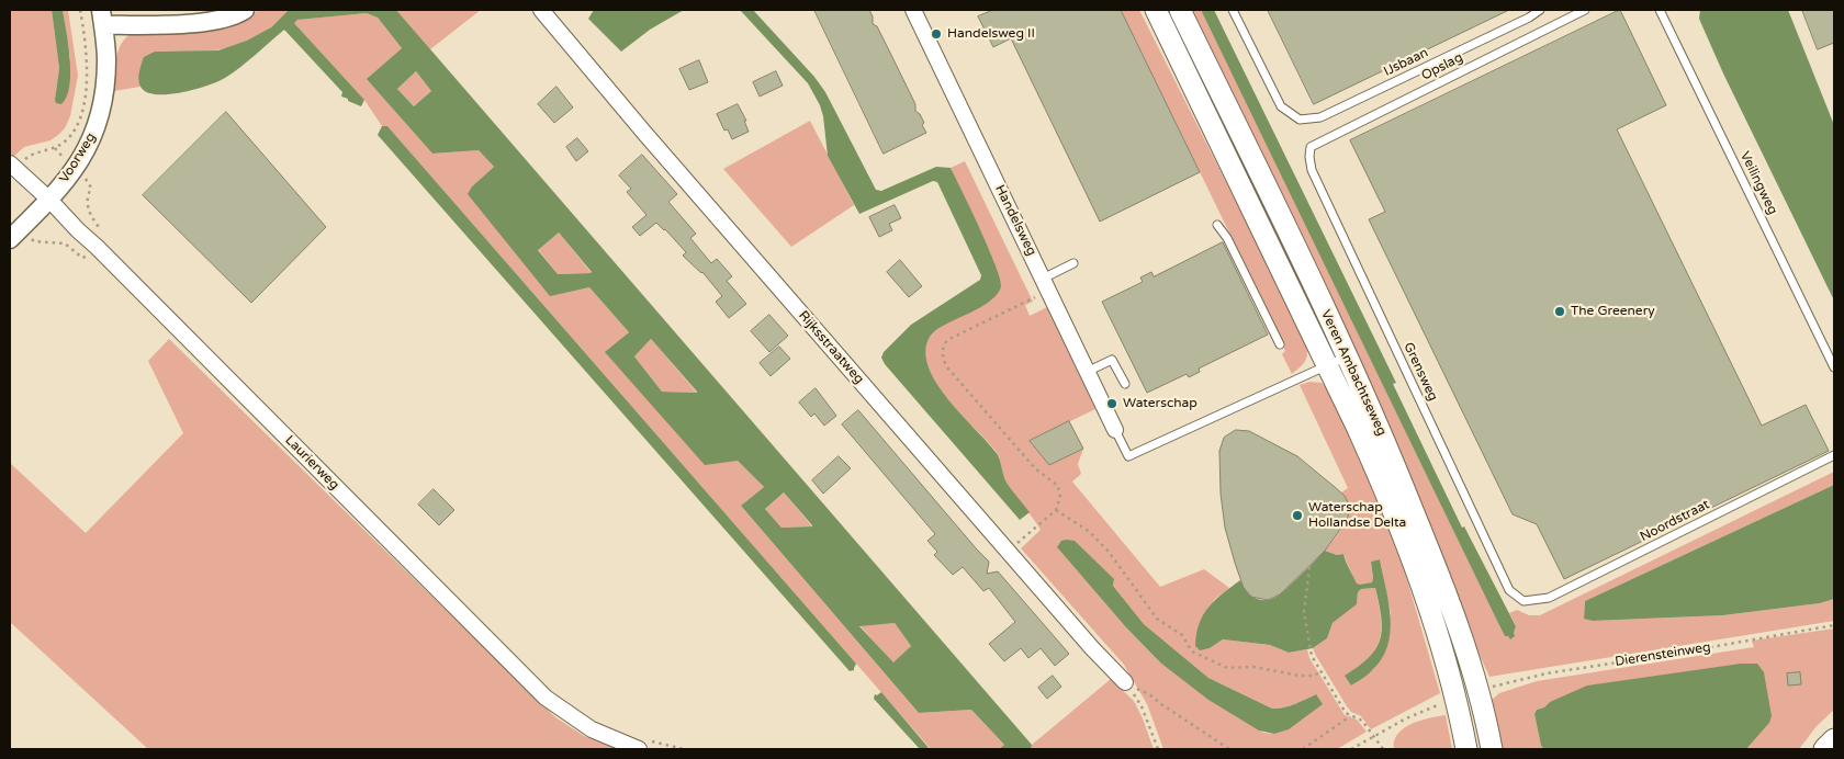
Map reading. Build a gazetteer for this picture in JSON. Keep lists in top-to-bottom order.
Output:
{
  "streets": {
    "main road": ["Veren Ambachtseweg"],
    "street": [
      "Voorweg",
      "Handelsweg",
      "Rijksstraatweg",
      "Laurierweg"
    ],
    "lane": [
      "IJsbaan",
      "Opslag",
      "Veilingweg",
      "Grensweg",
      "Noordstraat"
    ],
    "path": ["Dierensteinweg"]
  },
  "crossings": [
    ["Opslag", "Grensweg"],
    ["Voorweg", "Laurierweg"],
    ["Grensweg", "Noordstraat"]
  ],
  "places": [
    "Handelsweg II",
    "The Greenery",
    "Waterschap",
    "Waterschap Hollandse Delta"
  ]
}
